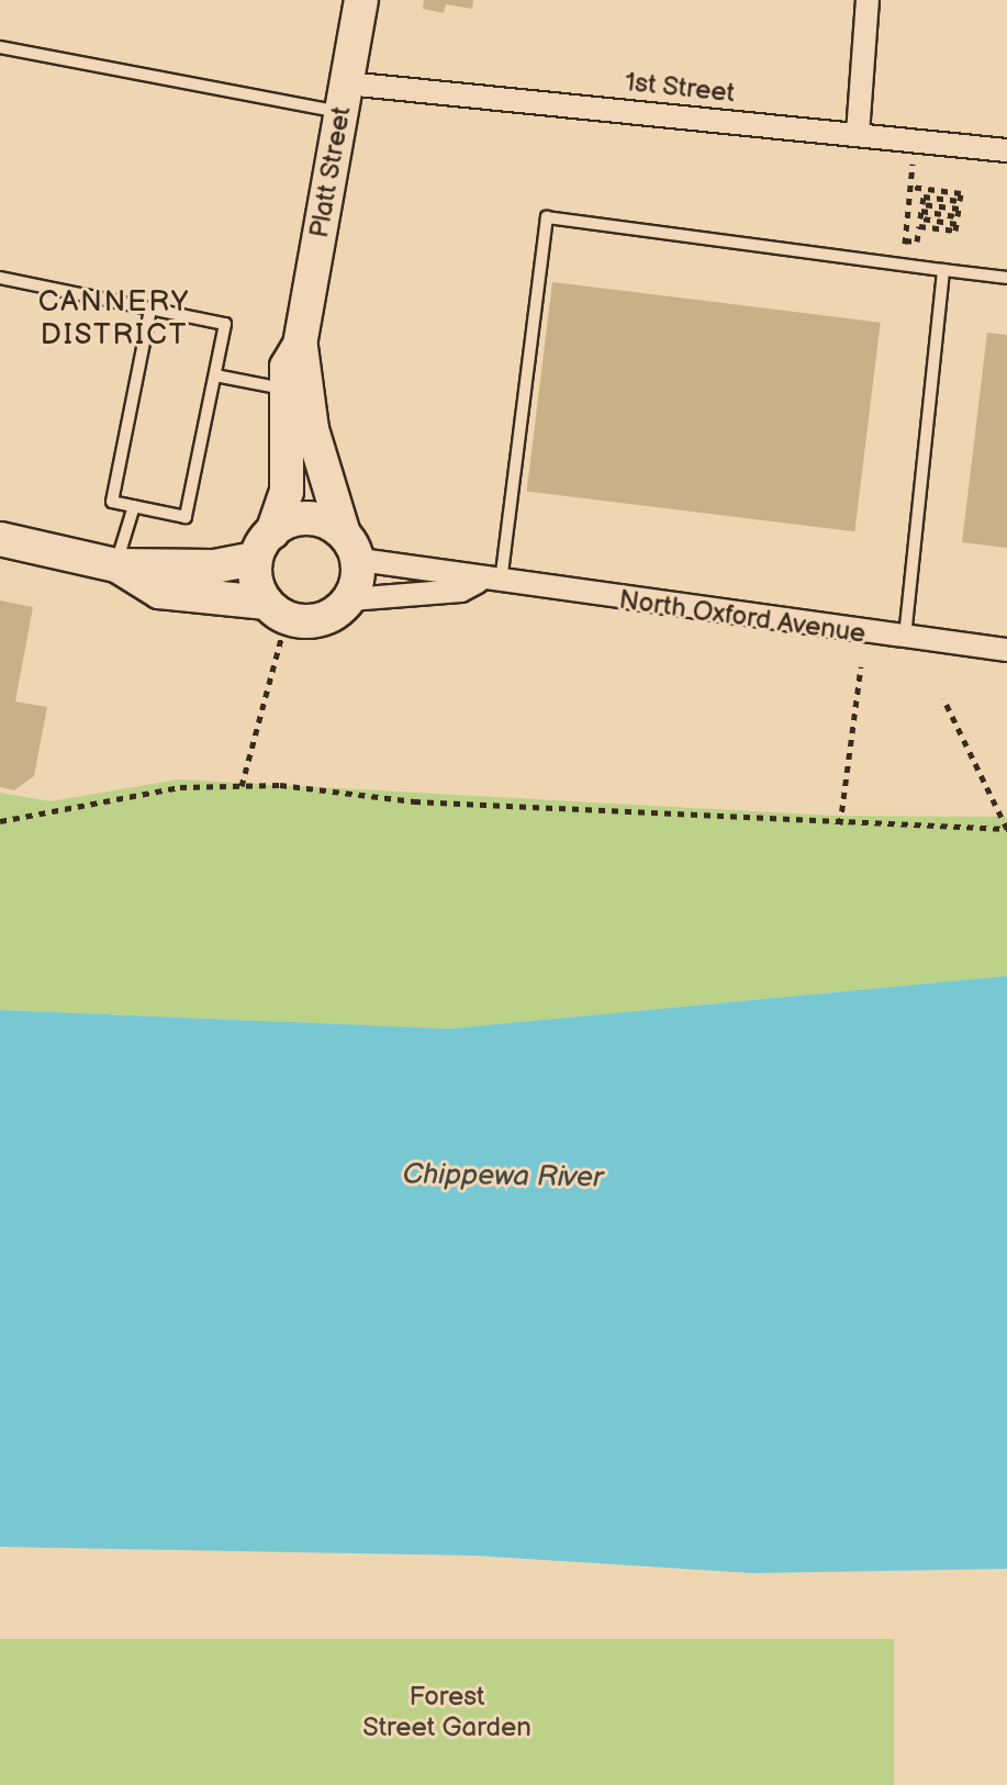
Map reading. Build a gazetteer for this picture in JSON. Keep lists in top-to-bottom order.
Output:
{
  "streets": {
    "street": ["1st Street", "Platt Street", "North Oxford Avenue"]
  },
  "crossings": [
    ["1st Street", "Platt Street"],
    ["Platt Street", "North Oxford Avenue"]
  ],
  "districts": ["CANNERY DISTRICT"],
  "water": ["Chippewa River"],
  "parks": ["Forest Street Garden"]
}
